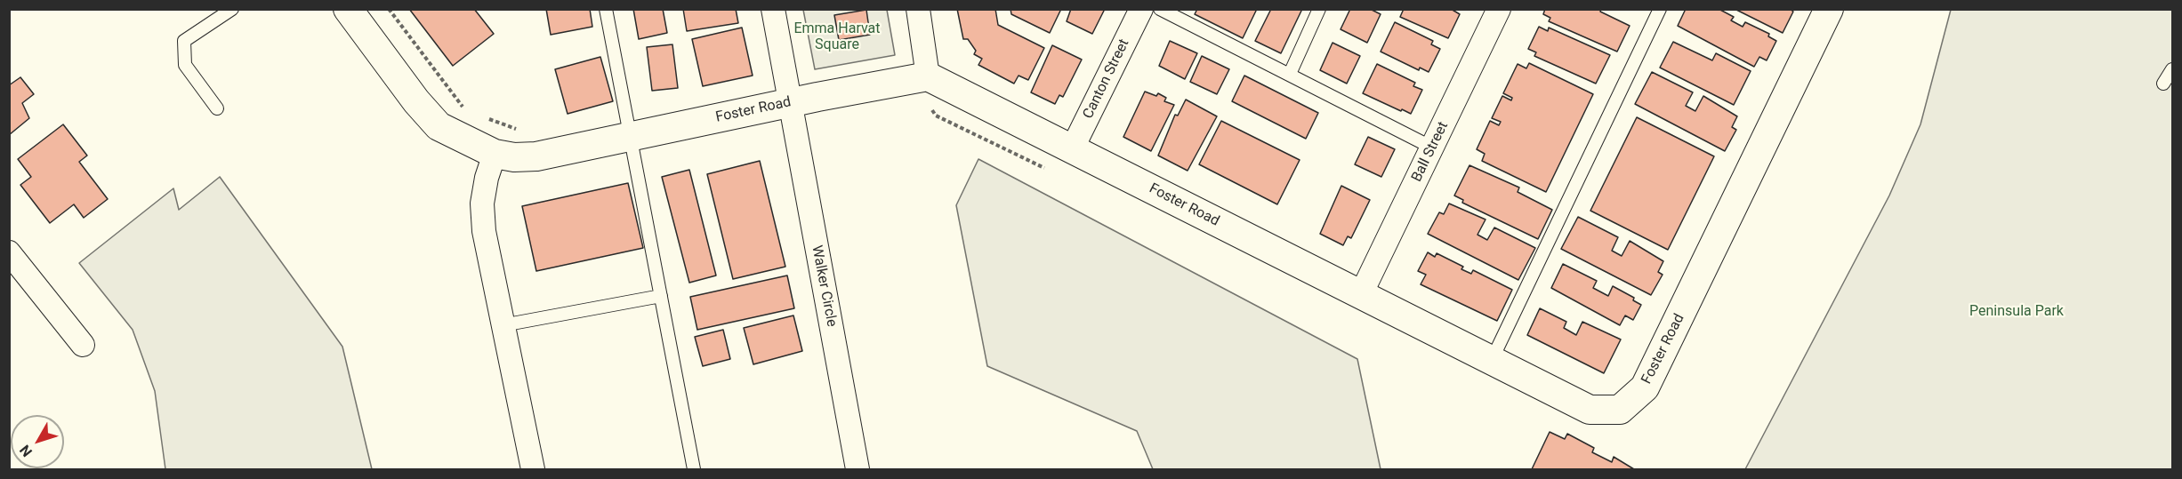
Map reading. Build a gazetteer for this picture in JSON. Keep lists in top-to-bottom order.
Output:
{
  "streets": {
    "street": [
      "Canton Street",
      "Foster Road",
      "Ball Street",
      "Walker Circle"
    ]
  },
  "crossings": [
    ["Canton Street", "Foster Road"],
    ["Foster Road", "Ball Street"],
    ["Foster Road", "Walker Circle"]
  ],
  "parks": ["Emma Harvat Square", "Peninsula Park"],
  "north": "bottom left"
}
